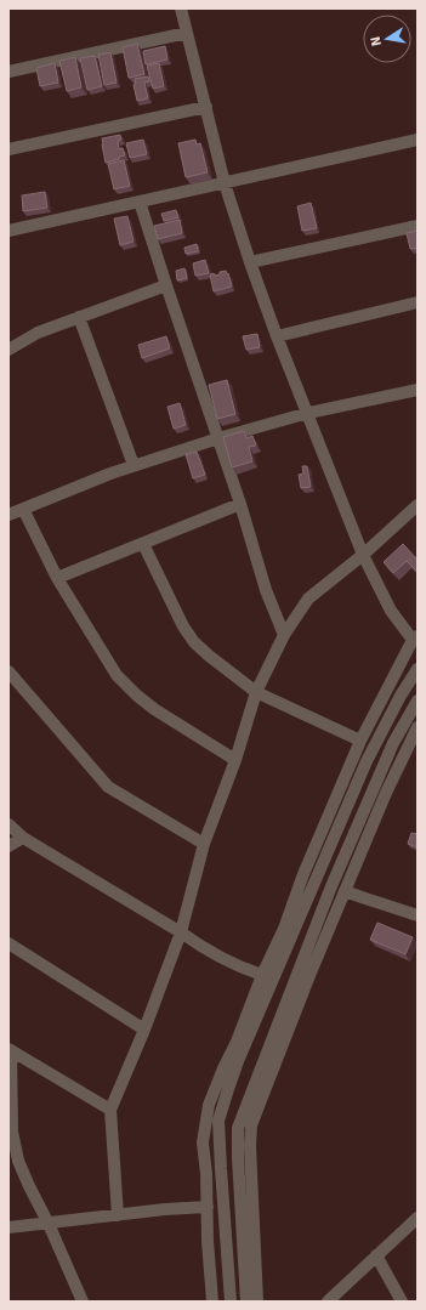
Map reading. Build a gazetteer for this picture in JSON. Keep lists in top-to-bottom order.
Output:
{
  "north": "left"
}
